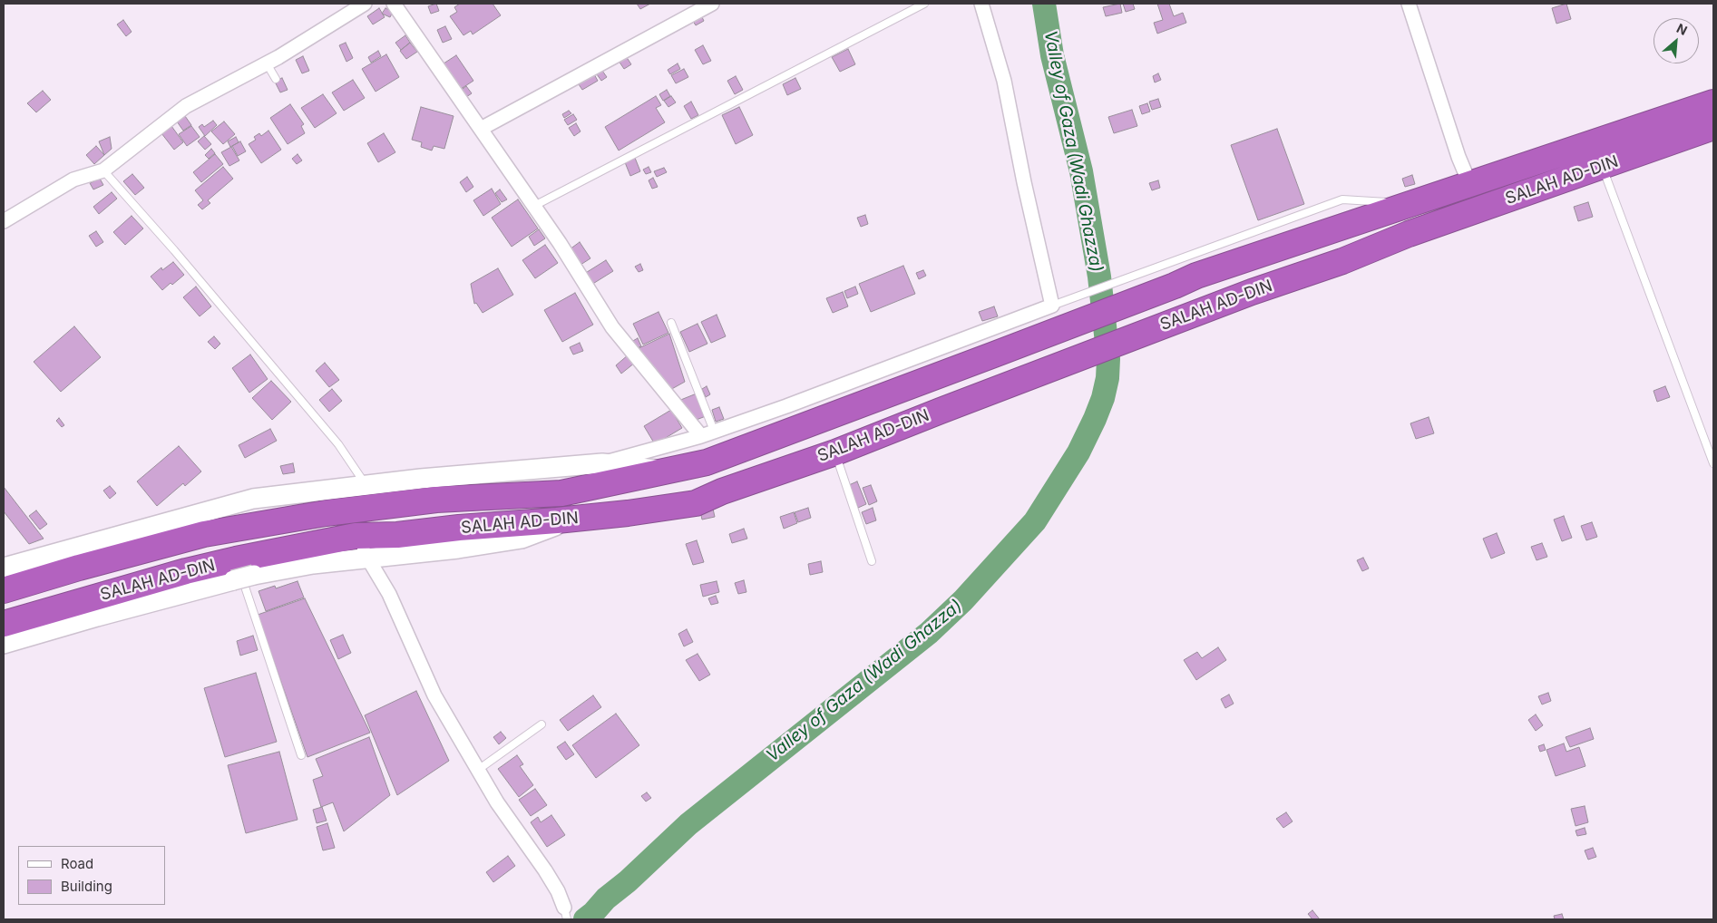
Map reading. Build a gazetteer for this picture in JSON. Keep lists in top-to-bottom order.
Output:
{
  "streets": {
    "highway": ["SALAH AD-DIN"]
  },
  "water": ["Valley of Gaza (Wadi Ghazza)"],
  "legend": ["Road", "Building"],
  "north": "top right"
}
